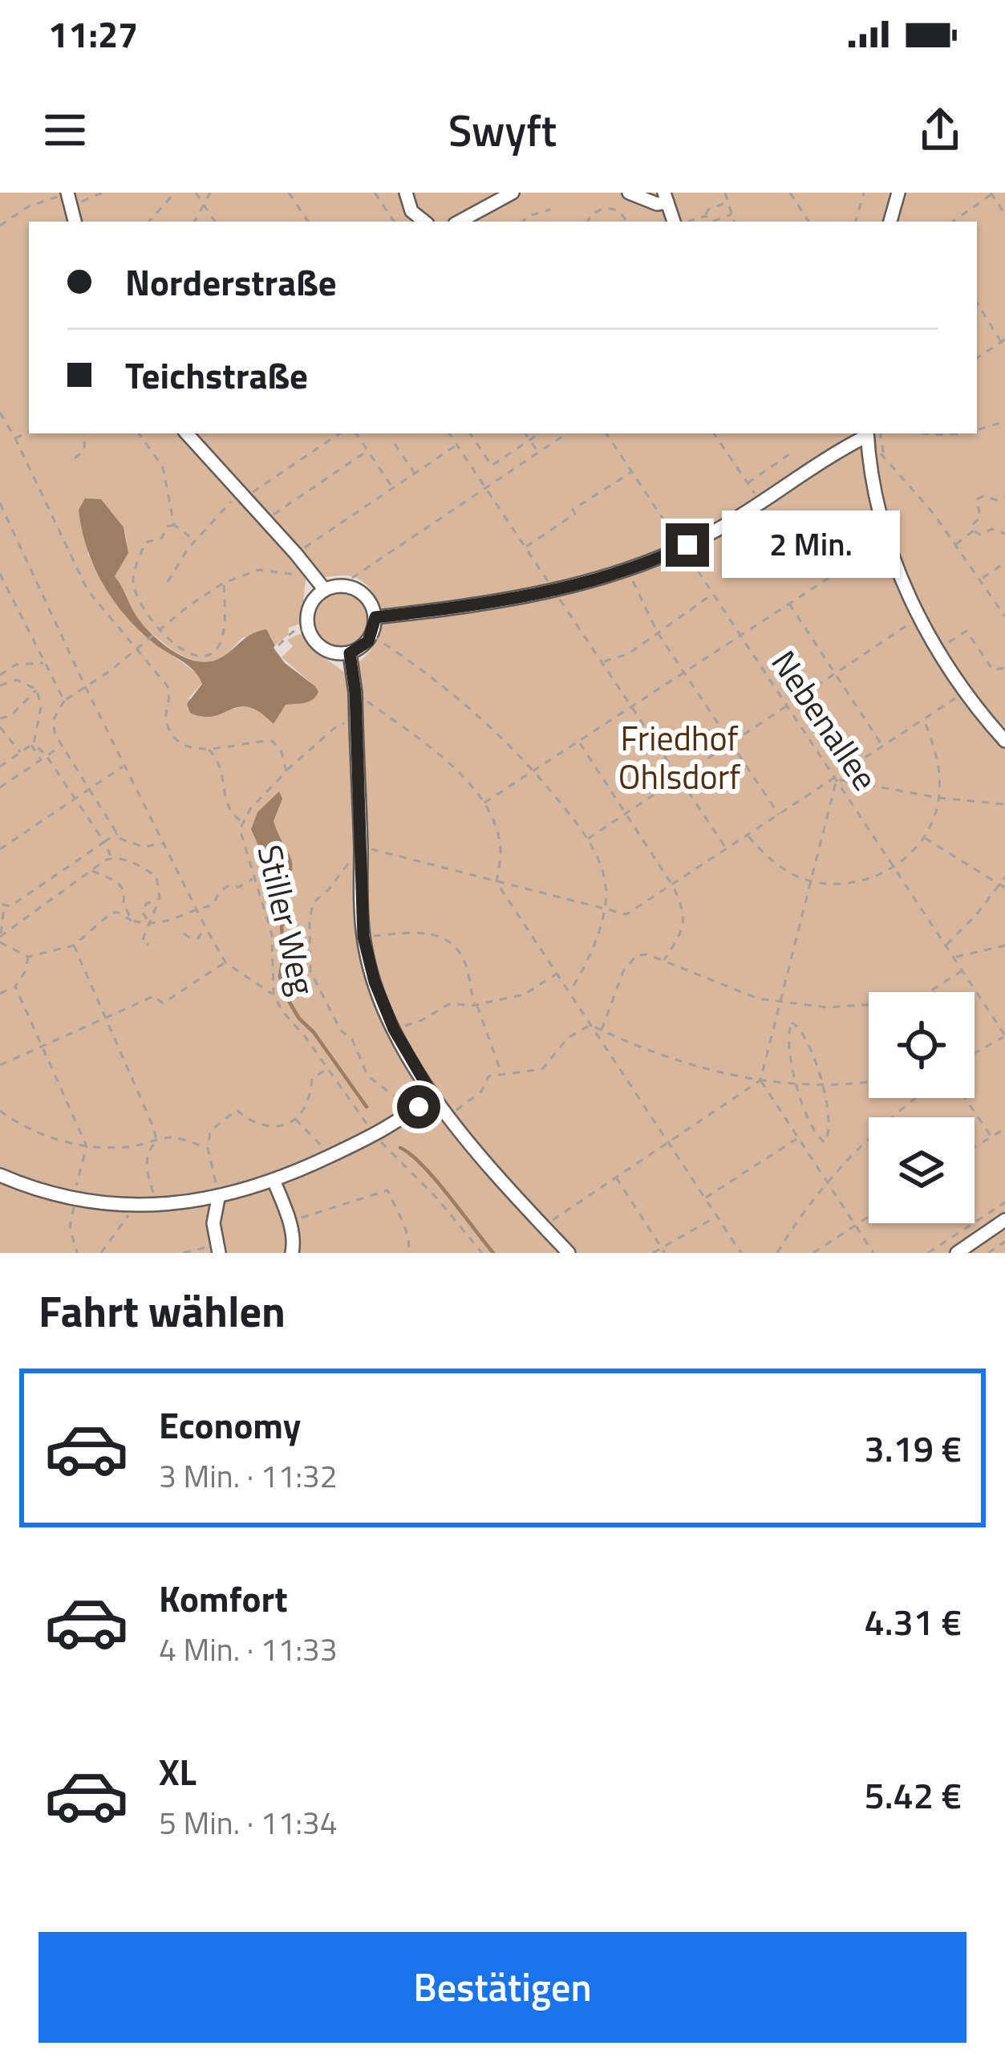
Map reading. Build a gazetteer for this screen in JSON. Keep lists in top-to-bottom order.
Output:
{
  "streets": {
    "path": ["Nebenallee", "Stiller Weg"]
  },
  "parks": ["Friedhof Ohlsdorf"],
  "page": {
    "status": "11:27",
    "header": "Swyft",
    "banner": ["Norderstraße", "Teichstraße"],
    "bubble": "2 Min.",
    "heading": "Fahrt wählen",
    "list": [
      {
        "name": "Economy",
        "note": "3 Min. · 11:32",
        "value": "3.19 €"
      },
      {
        "name": "Komfort",
        "note": "4 Min. · 11:33",
        "value": "4.31 €"
      },
      {
        "name": "XL",
        "note": "5 Min. · 11:34",
        "value": "5.42 €"
      }
    ],
    "buttons": "Bestätigen"
  }
}
